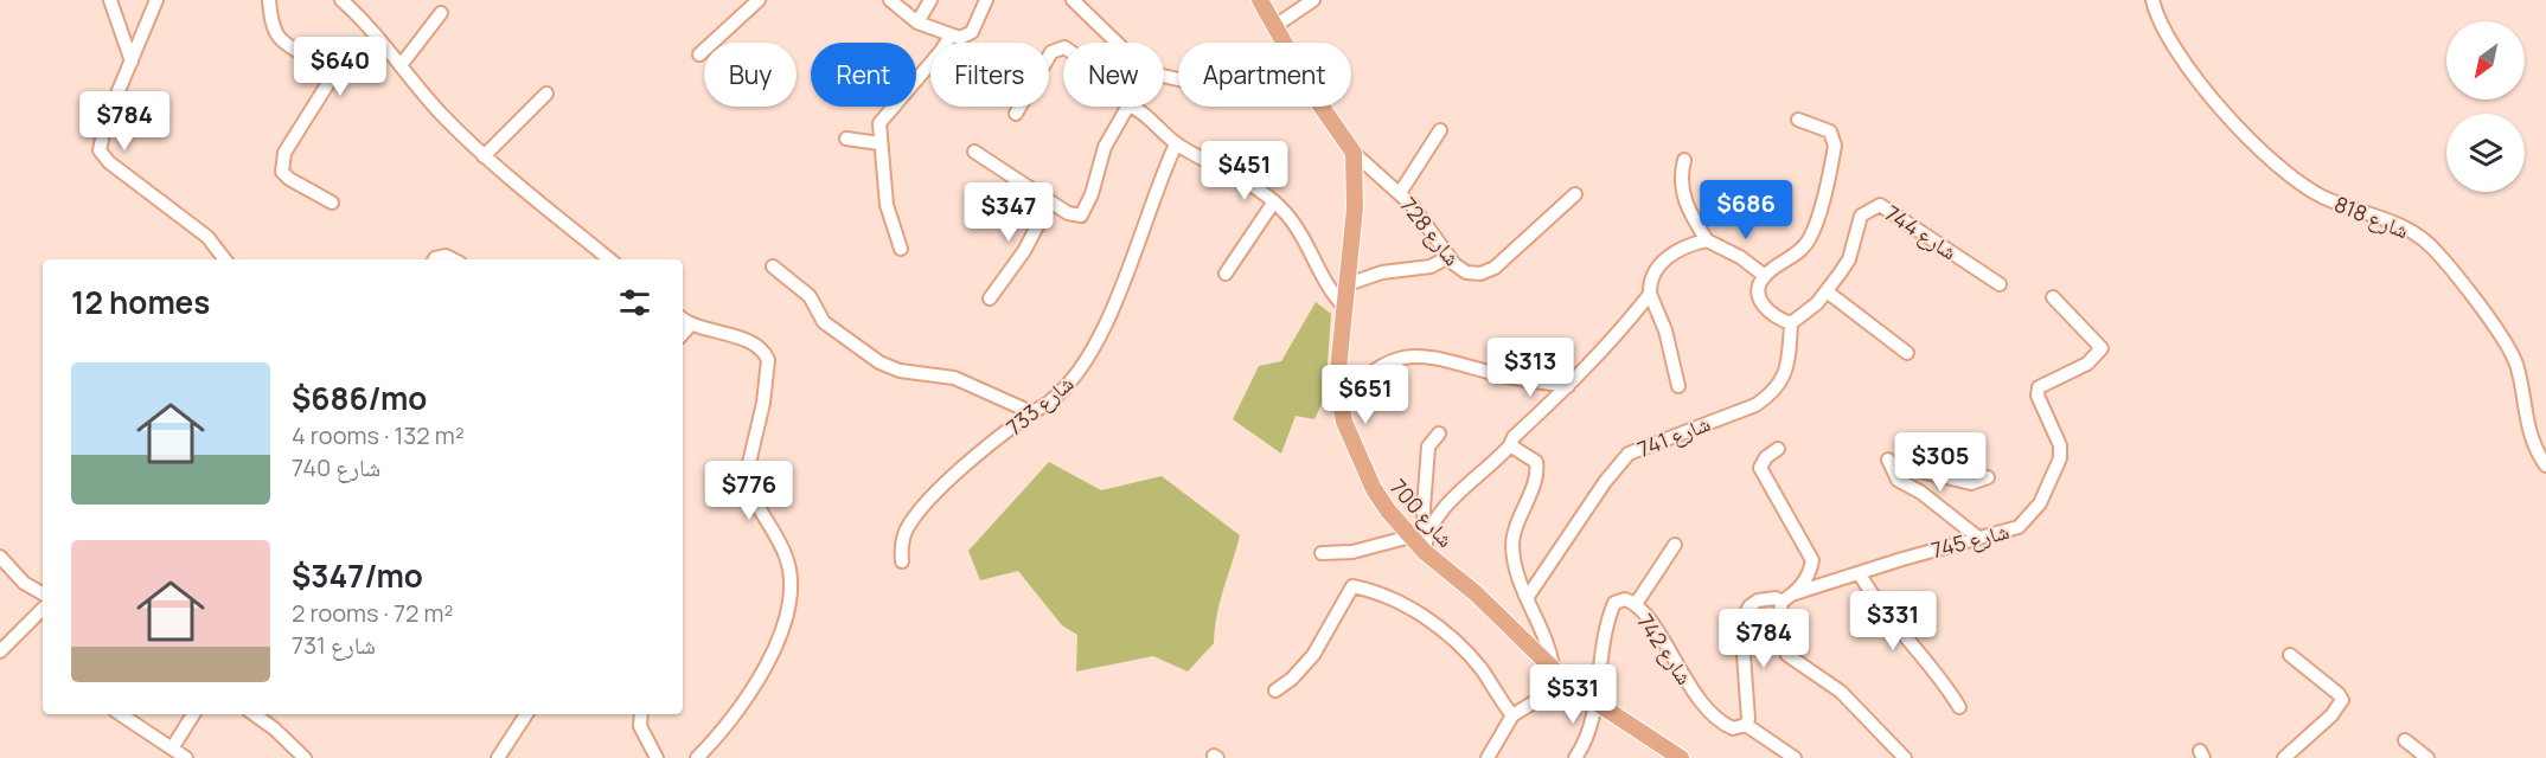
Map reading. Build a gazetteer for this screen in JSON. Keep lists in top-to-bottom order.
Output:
{
  "streets": {
    "main road": ["شارع 700"],
    "street": [
      "شارع 818",
      "شارع 728",
      "شارع 744",
      "شارع 733",
      "شارع 741",
      "شارع 745",
      "شارع 742"
    ]
  },
  "crossings": [
    ["شارع 728", "شارع 700"],
    ["شارع 744", "شارع 741"],
    ["شارع 700", "شارع 742"]
  ],
  "north": "bottom left",
  "page": {
    "price": [
      "$640",
      "$784",
      "$451",
      "$686",
      "$347",
      "$313",
      "$651",
      "$305",
      "$776",
      "$331",
      "$784",
      "$531"
    ],
    "chip": [
      "Buy",
      "Rent",
      "Filters",
      "New",
      "Apartment"
    ],
    "heading": "12 homes",
    "list": [
      {
        "name": "$686/mo",
        "note": "4 rooms · 132 m² · شارع 740"
      },
      {
        "name": "$347/mo",
        "note": "2 rooms · 72 m² · شارع 731"
      }
    ]
  }
}
